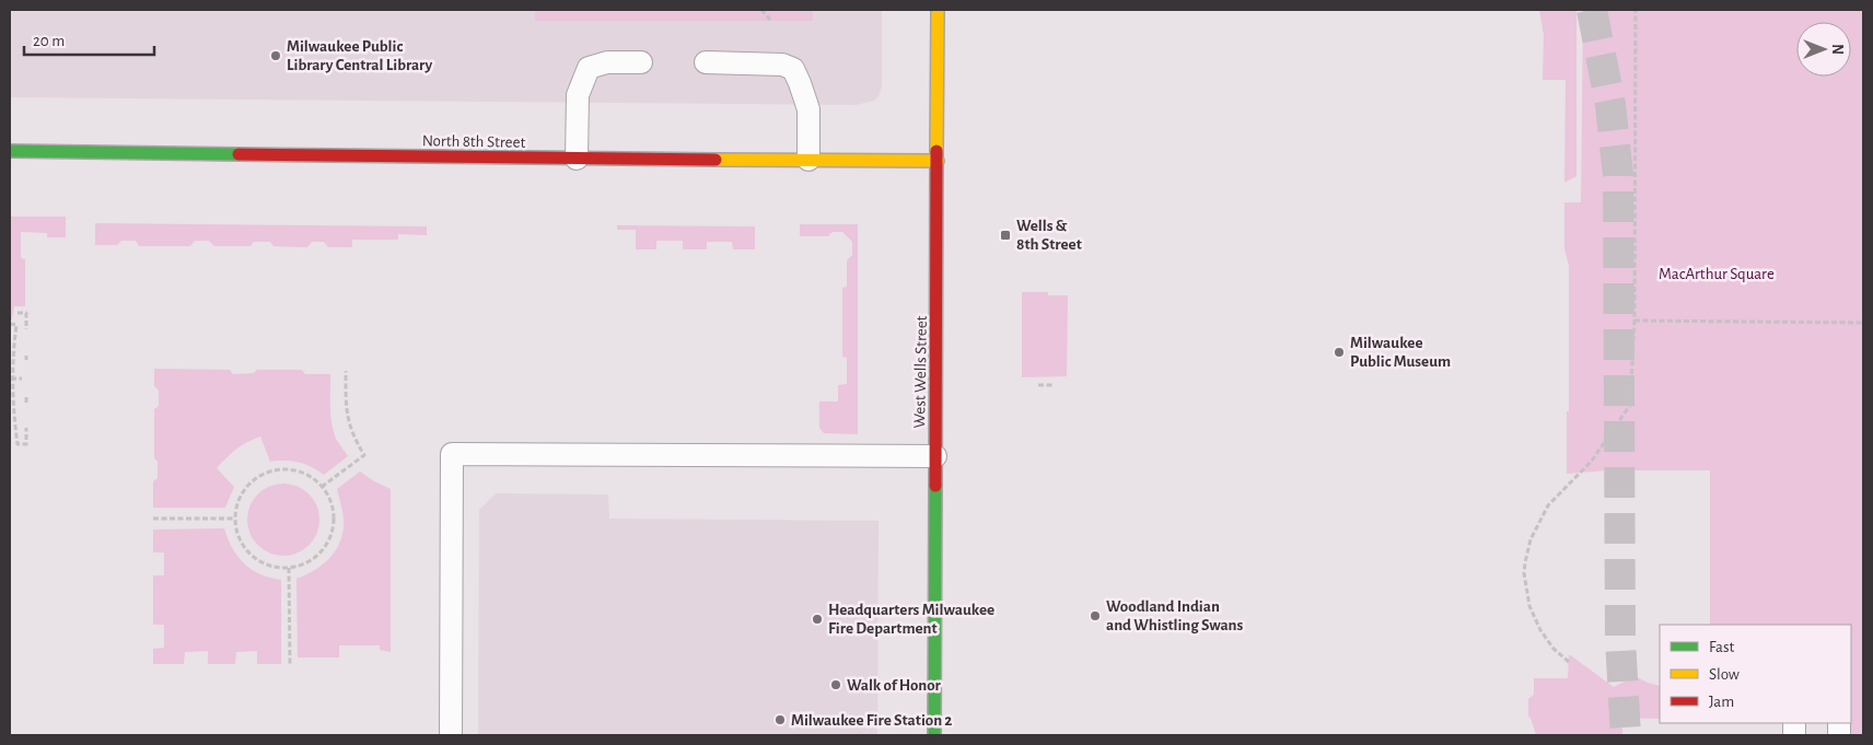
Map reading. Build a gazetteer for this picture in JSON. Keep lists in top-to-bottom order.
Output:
{
  "streets": {
    "street": ["North 8th Street", "West Wells Street"]
  },
  "crossings": [
    ["North 8th Street", "West Wells Street"]
  ],
  "parks": ["MacArthur Square"],
  "places": {
    "other": [
      "Milwaukee Public Library Central Library",
      "Milwaukee Public Museum",
      "Woodland Indian and Whistling Swans",
      "Headquarters Milwaukee Fire Department",
      "Walk of Honor",
      "Milwaukee Fire Station 2"
    ],
    "transit": ["Wells & 8th Street"]
  },
  "legend": ["Fast", "Slow", "Jam"],
  "scale_bar": "20 m",
  "north": "right"
}
